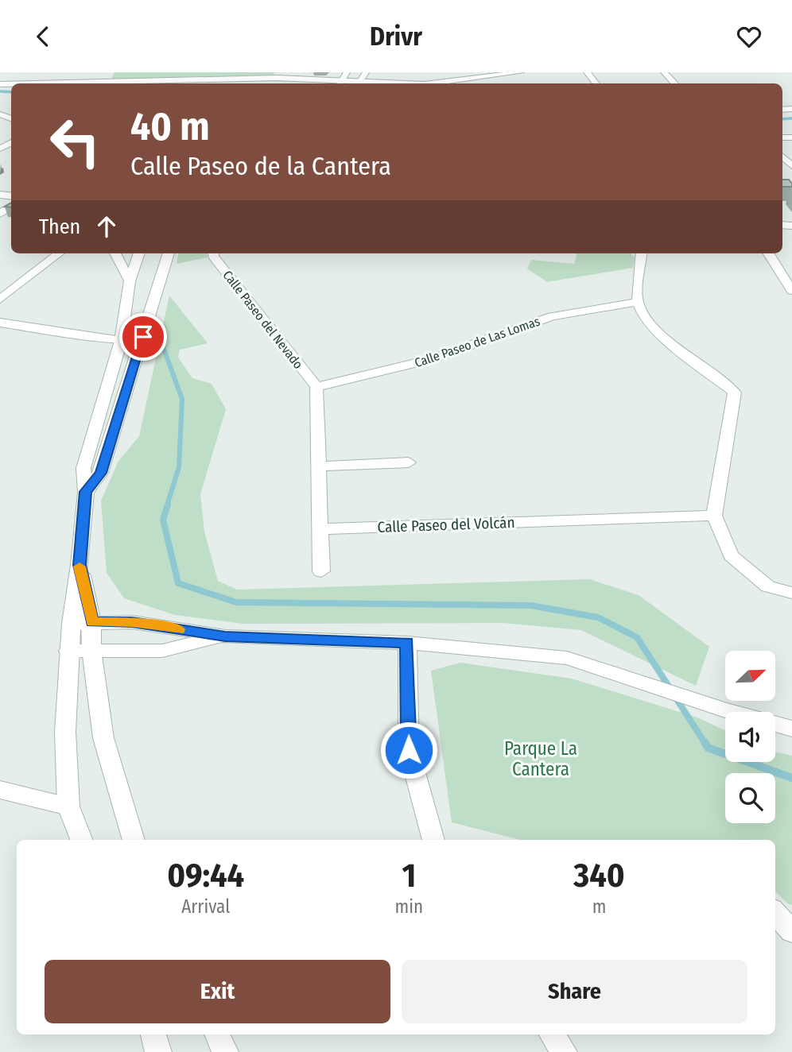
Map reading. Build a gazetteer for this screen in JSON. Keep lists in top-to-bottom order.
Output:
{
  "streets": {
    "street": ["Calle Paseo del Nevado", "Calle Paseo de Las Lomas", "Calle Paseo del Volcán"]
  },
  "crossings": [
    ["Calle Paseo del Nevado", "Calle Paseo de Las Lomas"]
  ],
  "parks": ["Parque La Cantera"],
  "north": "top right",
  "page": {
    "header": "Drivr",
    "turn": ["40 m", "Calle Paseo de la Cantera"],
    "then": "Then",
    "eta": [
      "09:44",
      "Arrival",
      "1",
      "min",
      "340",
      "m"
    ],
    "buttons": ["Exit", "Share"]
  }
}
